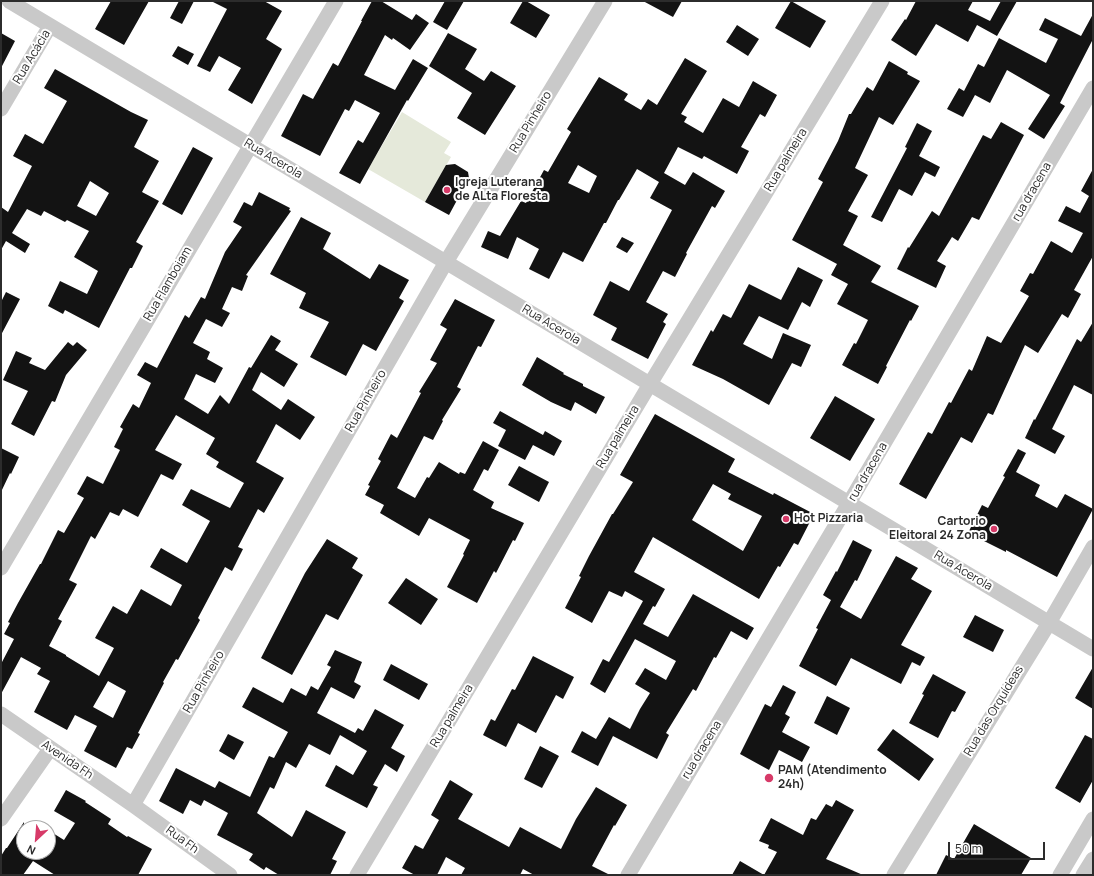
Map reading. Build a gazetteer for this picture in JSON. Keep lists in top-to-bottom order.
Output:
{
  "streets": {
    "street": [
      "Rua Acácia",
      "Rua Pinheiro",
      "Rua Acerola",
      "Rua palmeira",
      "rua dracena",
      "Rua Flamboiam",
      "Rua das Orquídeas",
      "Avenida Fh",
      "Rua Fh"
    ]
  },
  "crossings": [
    ["Rua Acácia", "Rua Acerola"],
    ["Rua Pinheiro", "Rua Acerola"],
    ["Rua Pinheiro", "Avenida Fh"],
    ["Rua Pinheiro", "Rua Fh"],
    ["Rua Acerola", "Rua palmeira"],
    ["Rua Acerola", "rua dracena"],
    ["Rua Acerola", "Rua Flamboiam"],
    ["Rua Acerola", "Rua das Orquídeas"],
    ["Avenida Fh", "Rua Fh"]
  ],
  "places": [
    "Igreja Luterana de ALta Floresta",
    "Hot Pizzaria",
    "Cartorio Eleitoral 24 Zona",
    "PAM (Atendimento 24h)"
  ],
  "scale_bar": "50 m",
  "north": "bottom left"
}
